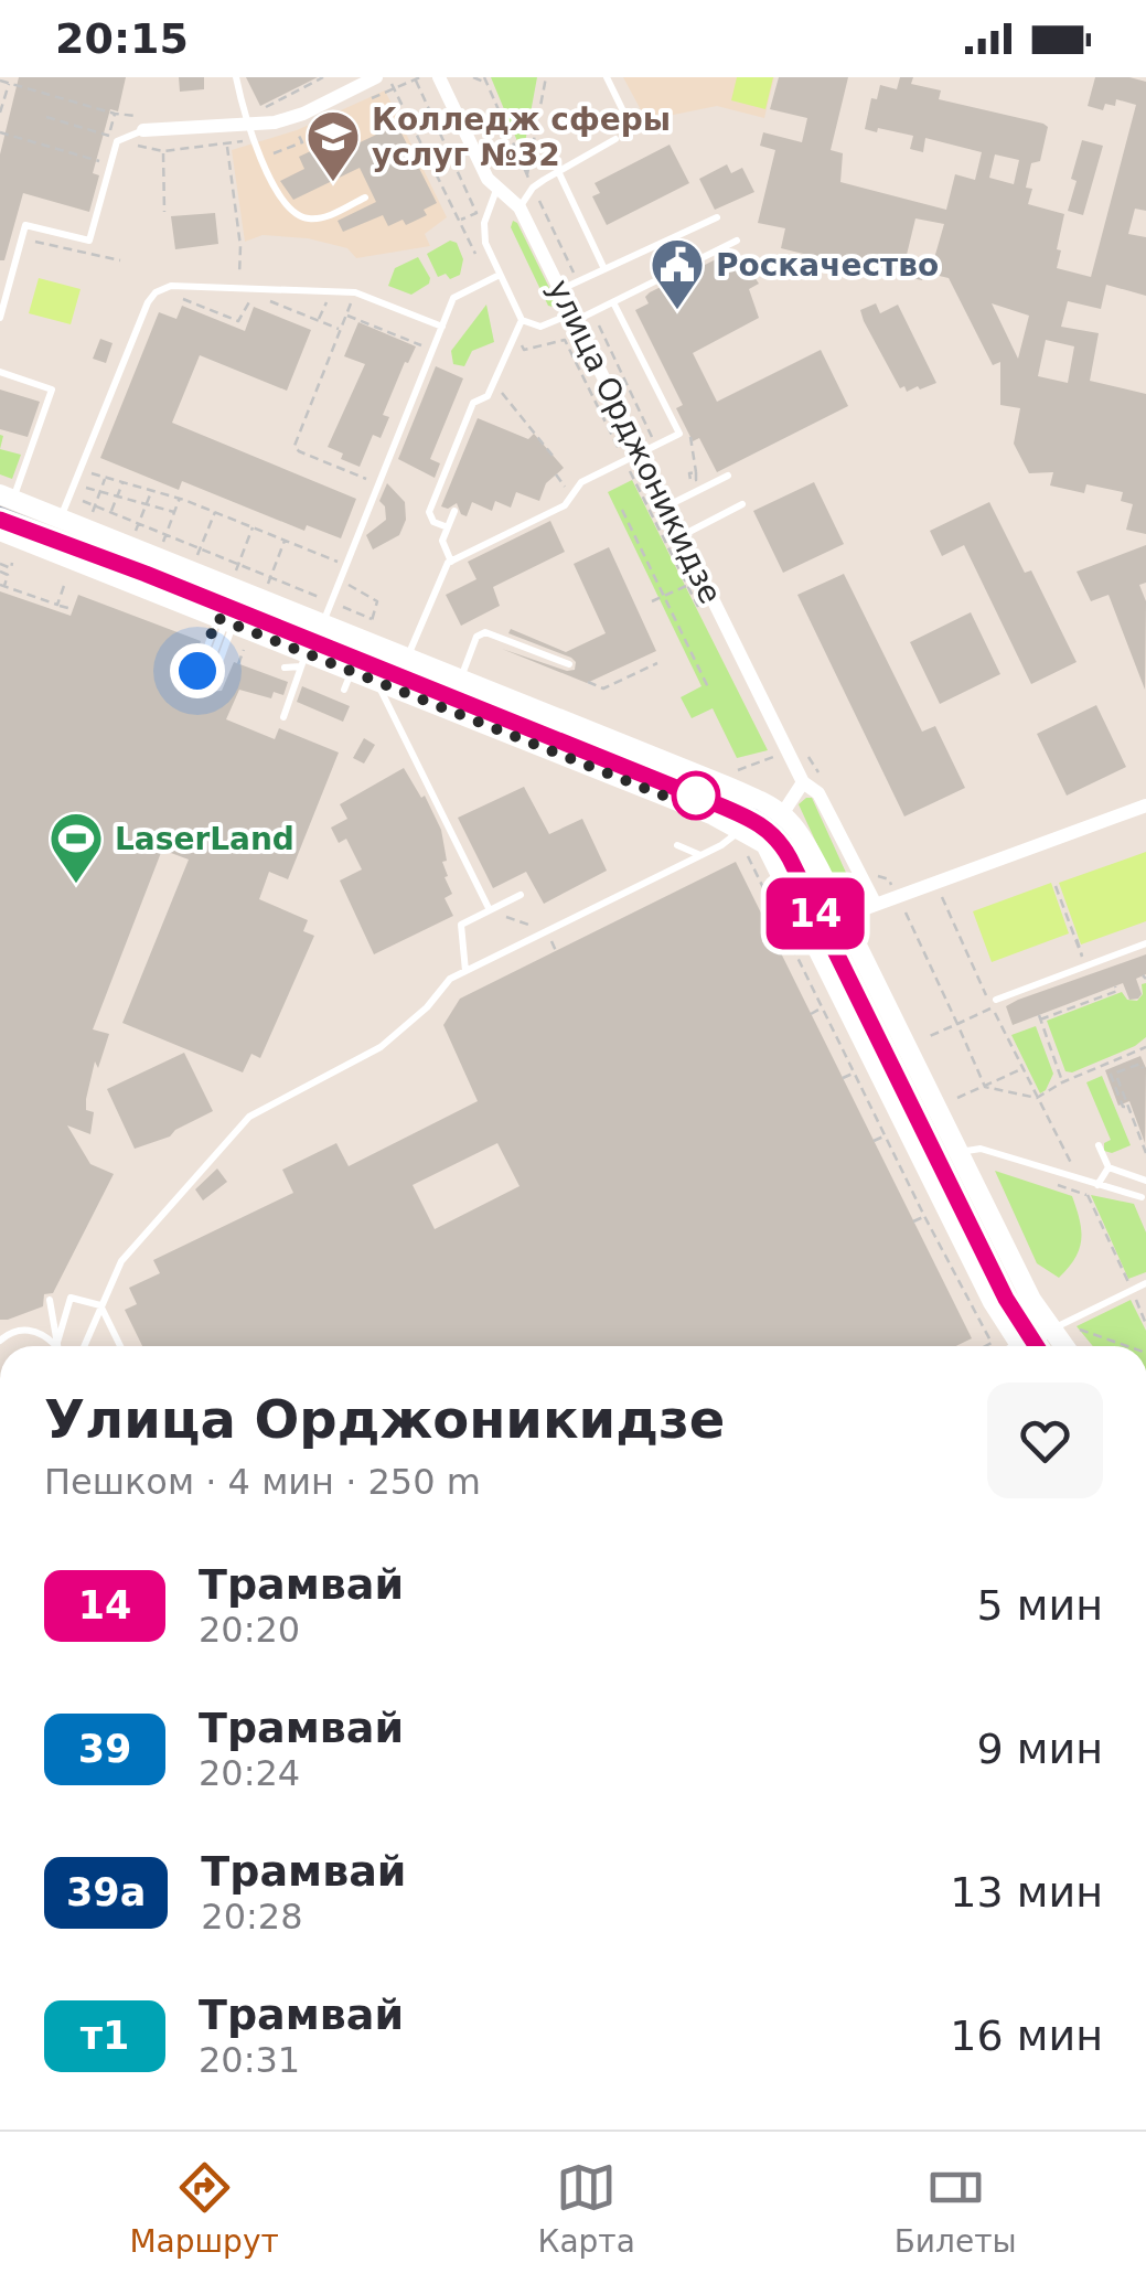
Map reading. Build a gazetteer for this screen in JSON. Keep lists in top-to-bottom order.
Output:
{
  "streets": {
    "street": ["улица Орджоникидзе"]
  },
  "places": {
    "school or university": ["Колледж сферы услуг №32"],
    "public building": ["Роскачество"],
    "sports": ["LaserLand"]
  },
  "lines": ["tram line 14"],
  "page": {
    "status": "20:15",
    "on_map": "14",
    "heading": ["Улица Орджоникидзе", "Пешком · 4 мин · 250 m"],
    "list": [
      {
        "mark": "14",
        "name": "Трамвай",
        "note": "20:20",
        "value": "5 мин"
      },
      {
        "mark": "39",
        "name": "Трамвай",
        "note": "20:24",
        "value": "9 мин"
      },
      {
        "mark": "39а",
        "name": "Трамвай",
        "note": "20:28",
        "value": "13 мин"
      },
      {
        "mark": "т1",
        "name": "Трамвай",
        "note": "20:31",
        "value": "16 мин"
      }
    ],
    "tabs": ["Маршрут", "Карта", "Билеты"]
  }
}
